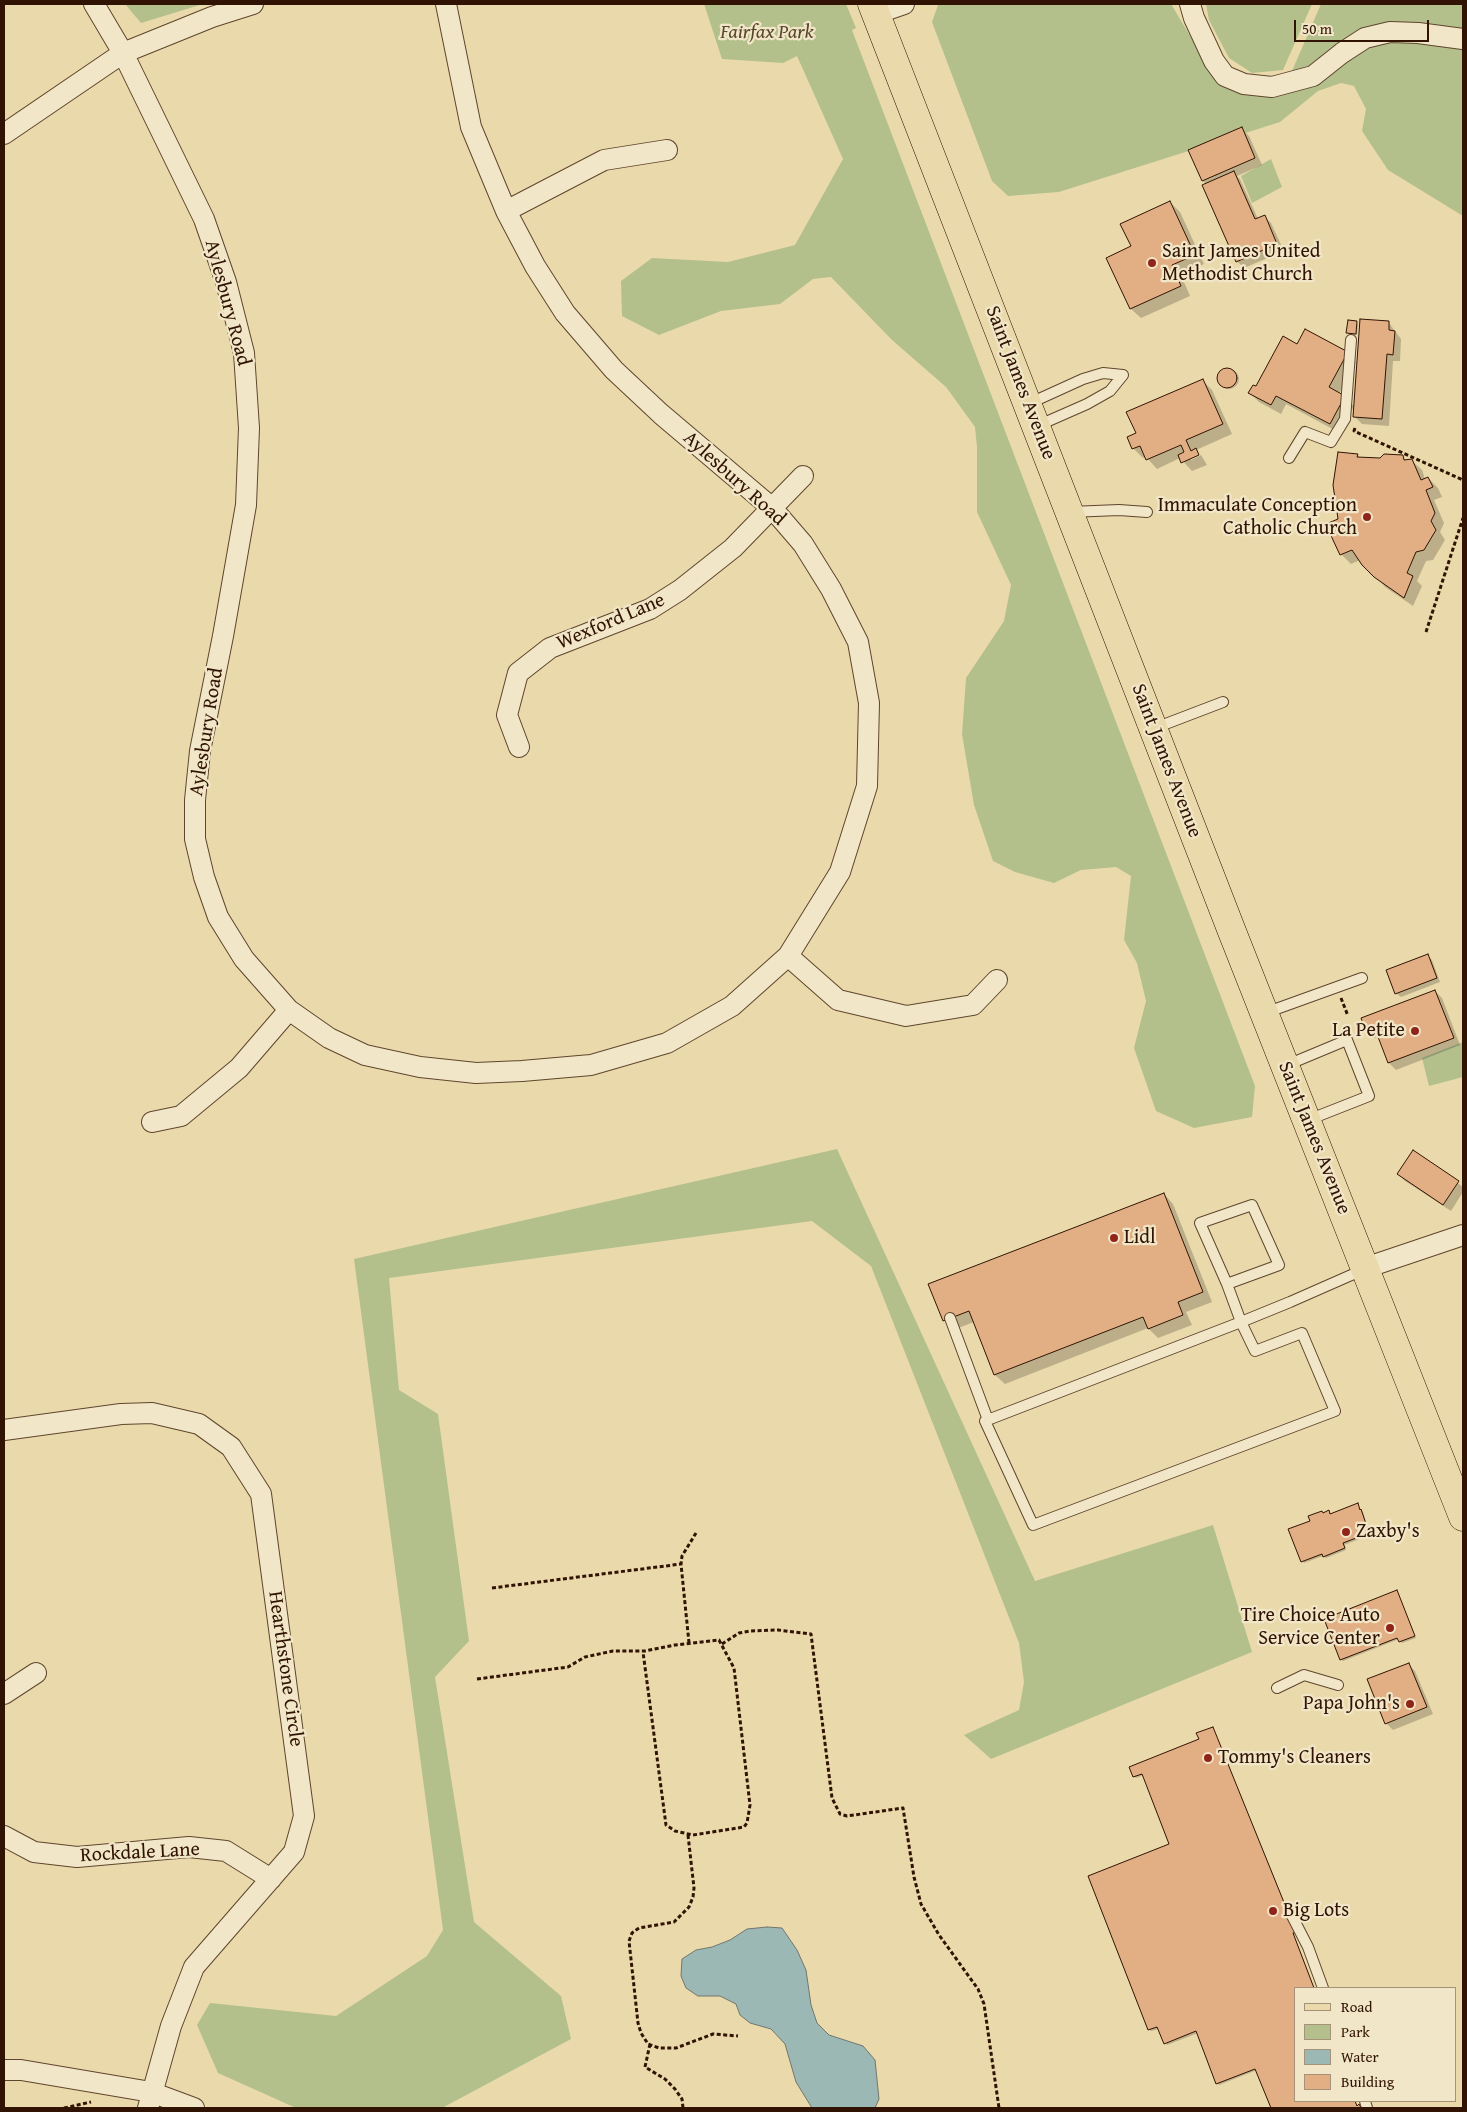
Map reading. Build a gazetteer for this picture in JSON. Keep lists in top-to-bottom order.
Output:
{
  "streets": {
    "main road": ["Saint James Avenue"],
    "street": [
      "Aylesbury Road",
      "Wexford Lane",
      "Hearthstone Circle",
      "Rockdale Lane"
    ]
  },
  "crossings": [
    ["Aylesbury Road", "Wexford Lane"],
    ["Hearthstone Circle", "Rockdale Lane"]
  ],
  "parks": ["Fairfax Park"],
  "places": [
    "Saint James United Methodist Church",
    "Immaculate Conception Catholic Church",
    "La Petite",
    "Lidl",
    "Zaxby's",
    "Tire Choice Auto Service Center",
    "Papa John's",
    "Tommy's Cleaners",
    "Big Lots"
  ],
  "legend": [
    "Road",
    "Park",
    "Water",
    "Building"
  ],
  "scale_bar": "50 m"
}
